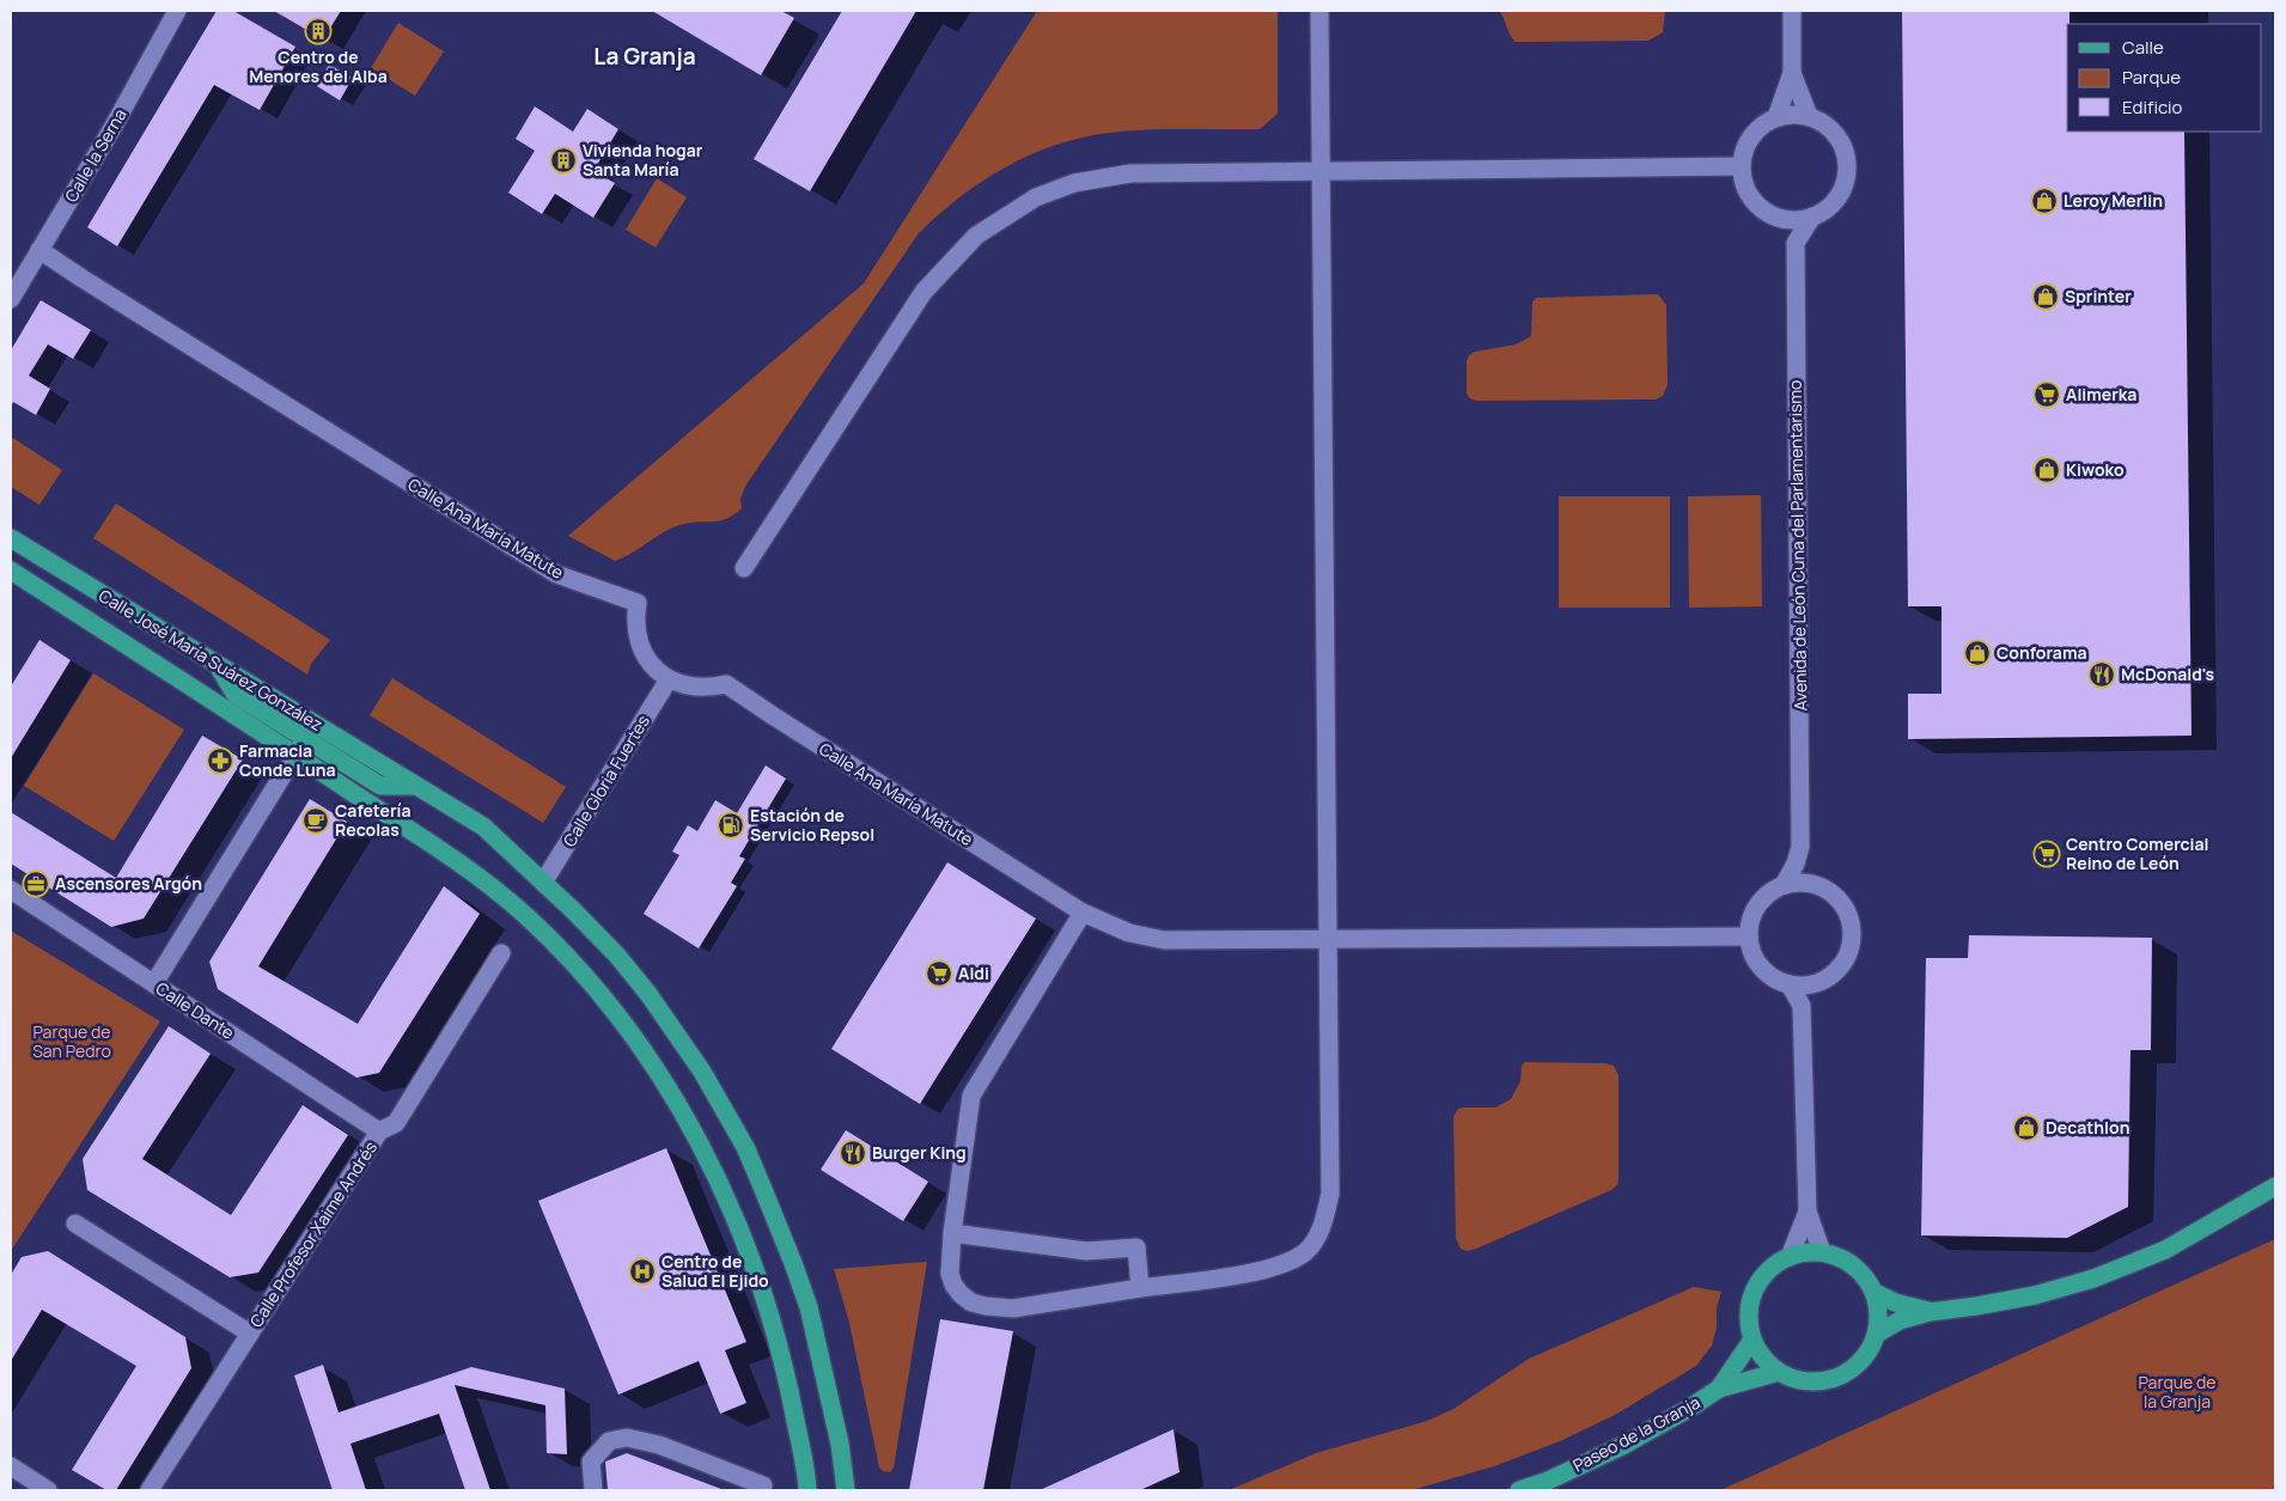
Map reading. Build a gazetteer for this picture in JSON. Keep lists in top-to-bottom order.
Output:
{
  "streets": {
    "main road": ["Calle José María Suárez González", "Paseo de la Granja"],
    "street": [
      "Calle la Serna",
      "Calle Ana María Matute",
      "Avenida de León Cuna del Parlamentarismo",
      "Calle Gloria Fuertes",
      "Calle Dante",
      "Calle Profesor Xaime Andrés"
    ]
  },
  "crossings": [
    ["Calle la Serna", "Calle Ana María Matute"],
    ["Calle Ana María Matute", "Avenida de León Cuna del Parlamentarismo"],
    ["Calle Ana María Matute", "Calle Gloria Fuertes"],
    ["Calle José María Suárez González", "Calle Gloria Fuertes"],
    ["Calle Dante", "Calle Profesor Xaime Andrés"]
  ],
  "districts": ["La Granja"],
  "parks": ["Parque de San Pedro", "Parque de la Granja"],
  "places": {
    "building": ["Centro de Menores del Alba", "Vivienda hogar Santa María"],
    "shop": [
      "Leroy Merlin",
      "Sprinter",
      "Kiwoko",
      "Conforama",
      "Decathlon"
    ],
    "supermarket": ["Alimerka", "Centro Comercial Reino de León", "Aldi"],
    "restaurant": ["McDonald's", "Burger King"],
    "pharmacy": ["Farmacia Conde Luna"],
    "cafe": ["Cafetería Recolas"],
    "fuel station": ["Estación de Servicio Repsol"],
    "office": ["Ascensores Argón"],
    "hospital": ["Centro de Salud El Ejido"]
  },
  "legend": ["Calle", "Parque", "Edificio"]
}
